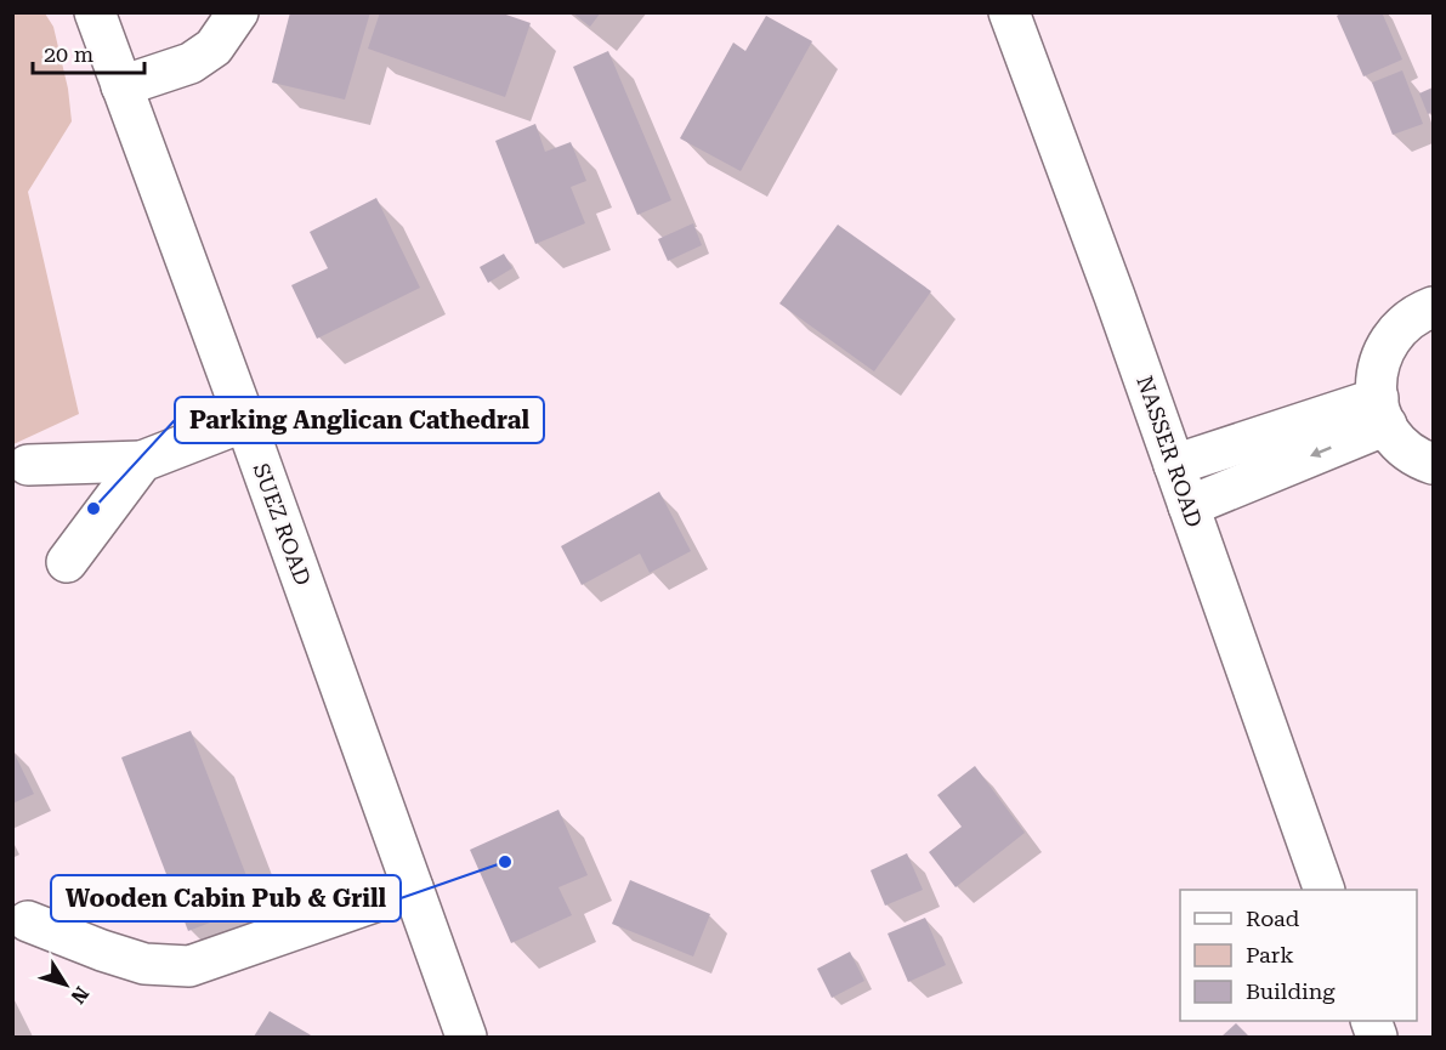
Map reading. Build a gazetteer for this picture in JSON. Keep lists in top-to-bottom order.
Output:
{
  "streets": {
    "street": ["NASSER ROAD", "SUEZ ROAD"]
  },
  "places": ["Parking Anglican Cathedral", "Wooden Cabin Pub & Grill"],
  "legend": ["Road", "Park", "Building"],
  "scale_bar": "20 m",
  "north": "bottom right"
}
